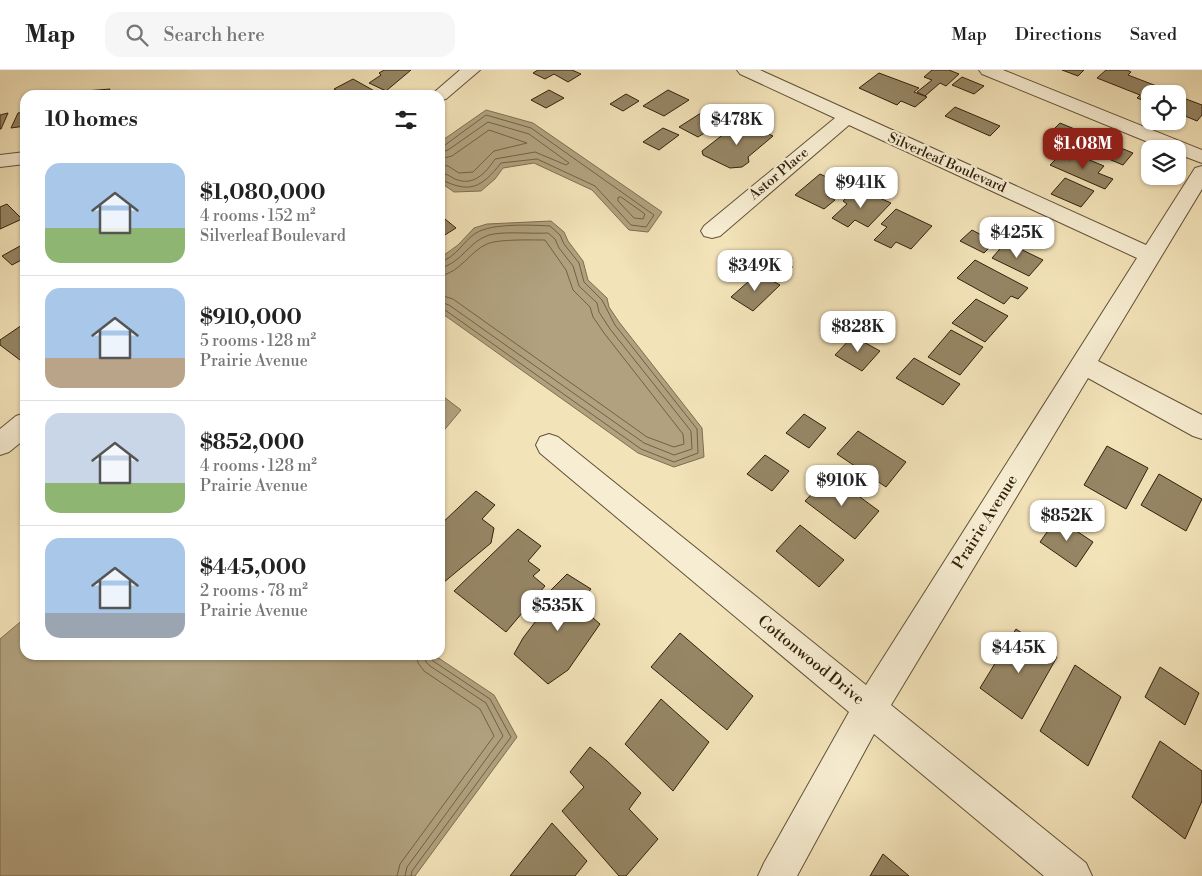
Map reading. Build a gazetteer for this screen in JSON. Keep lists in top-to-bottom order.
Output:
{
  "streets": {
    "street": [
      "Silverleaf Boulevard",
      "Astor Place",
      "Prairie Avenue",
      "Cottonwood Drive"
    ]
  },
  "crossings": [
    ["Silverleaf Boulevard", "Astor Place"],
    ["Silverleaf Boulevard", "Prairie Avenue"],
    ["Prairie Avenue", "Cottonwood Drive"]
  ],
  "page": {
    "header": "Map",
    "search": "Search here",
    "nav": ["Map", "Directions", "Saved"],
    "heading": "10 homes",
    "price": [
      "$478K",
      "$1.08M",
      "$941K",
      "$425K",
      "$349K",
      "$828K",
      "$910K",
      "$852K",
      "$535K",
      "$445K"
    ],
    "list": [
      {
        "name": "$1,080,000",
        "note": "4 rooms · 152 m² · Silverleaf Boulevard"
      },
      {
        "name": "$910,000",
        "note": "5 rooms · 128 m² · Prairie Avenue"
      },
      {
        "name": "$852,000",
        "note": "4 rooms · 128 m² · Prairie Avenue"
      },
      {
        "name": "$445,000",
        "note": "2 rooms · 78 m² · Prairie Avenue"
      }
    ]
  }
}
